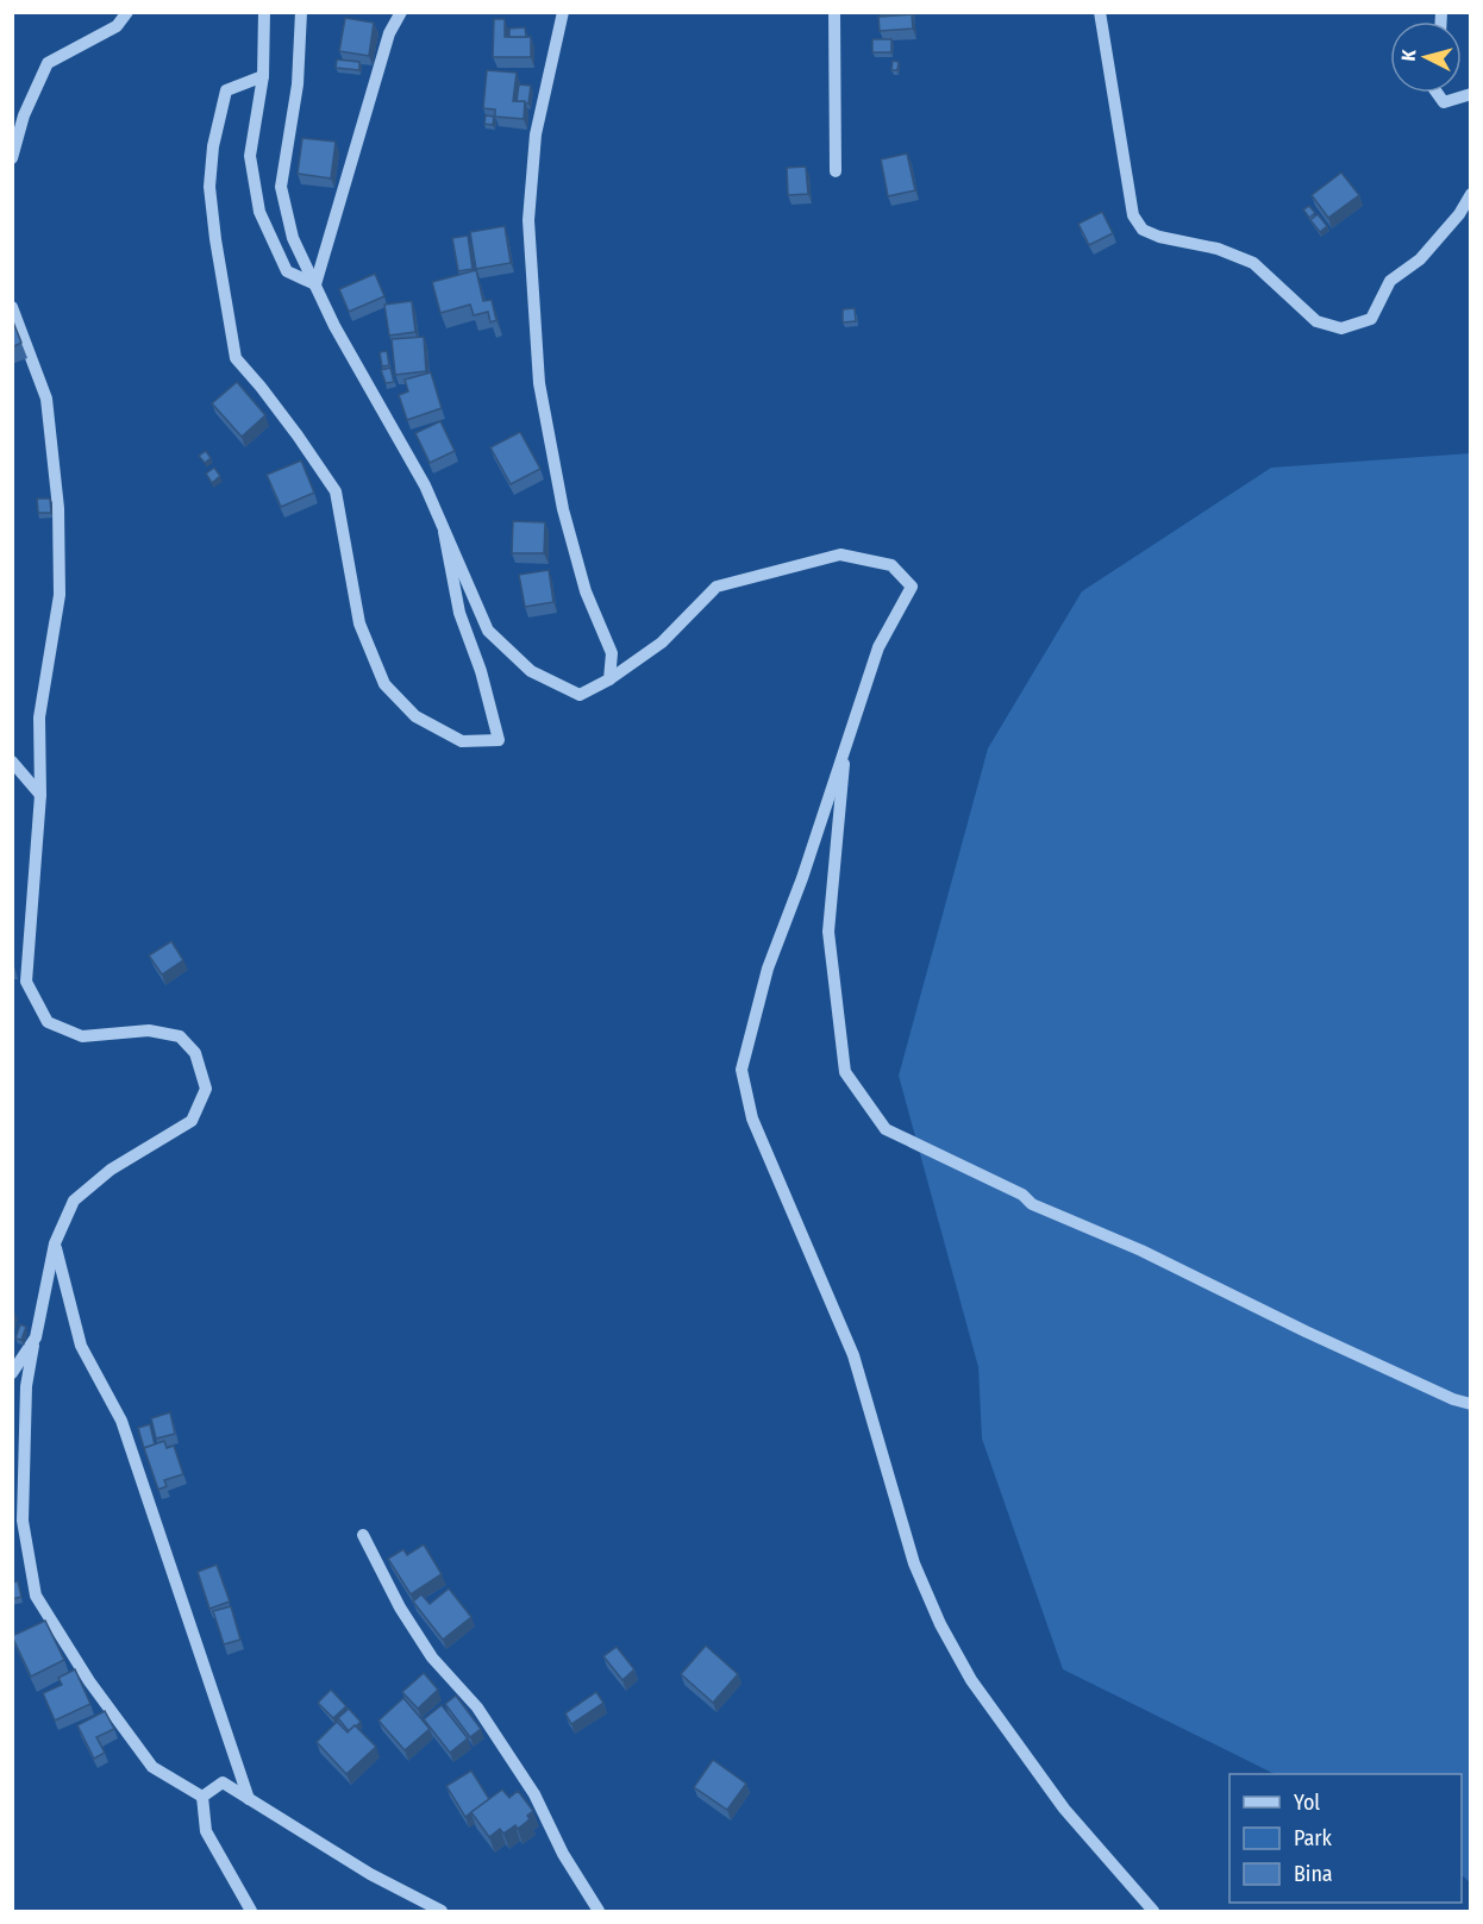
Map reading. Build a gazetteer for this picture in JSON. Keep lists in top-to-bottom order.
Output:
{
  "legend": ["Yol", "Park", "Bina"],
  "north": "left"
}
